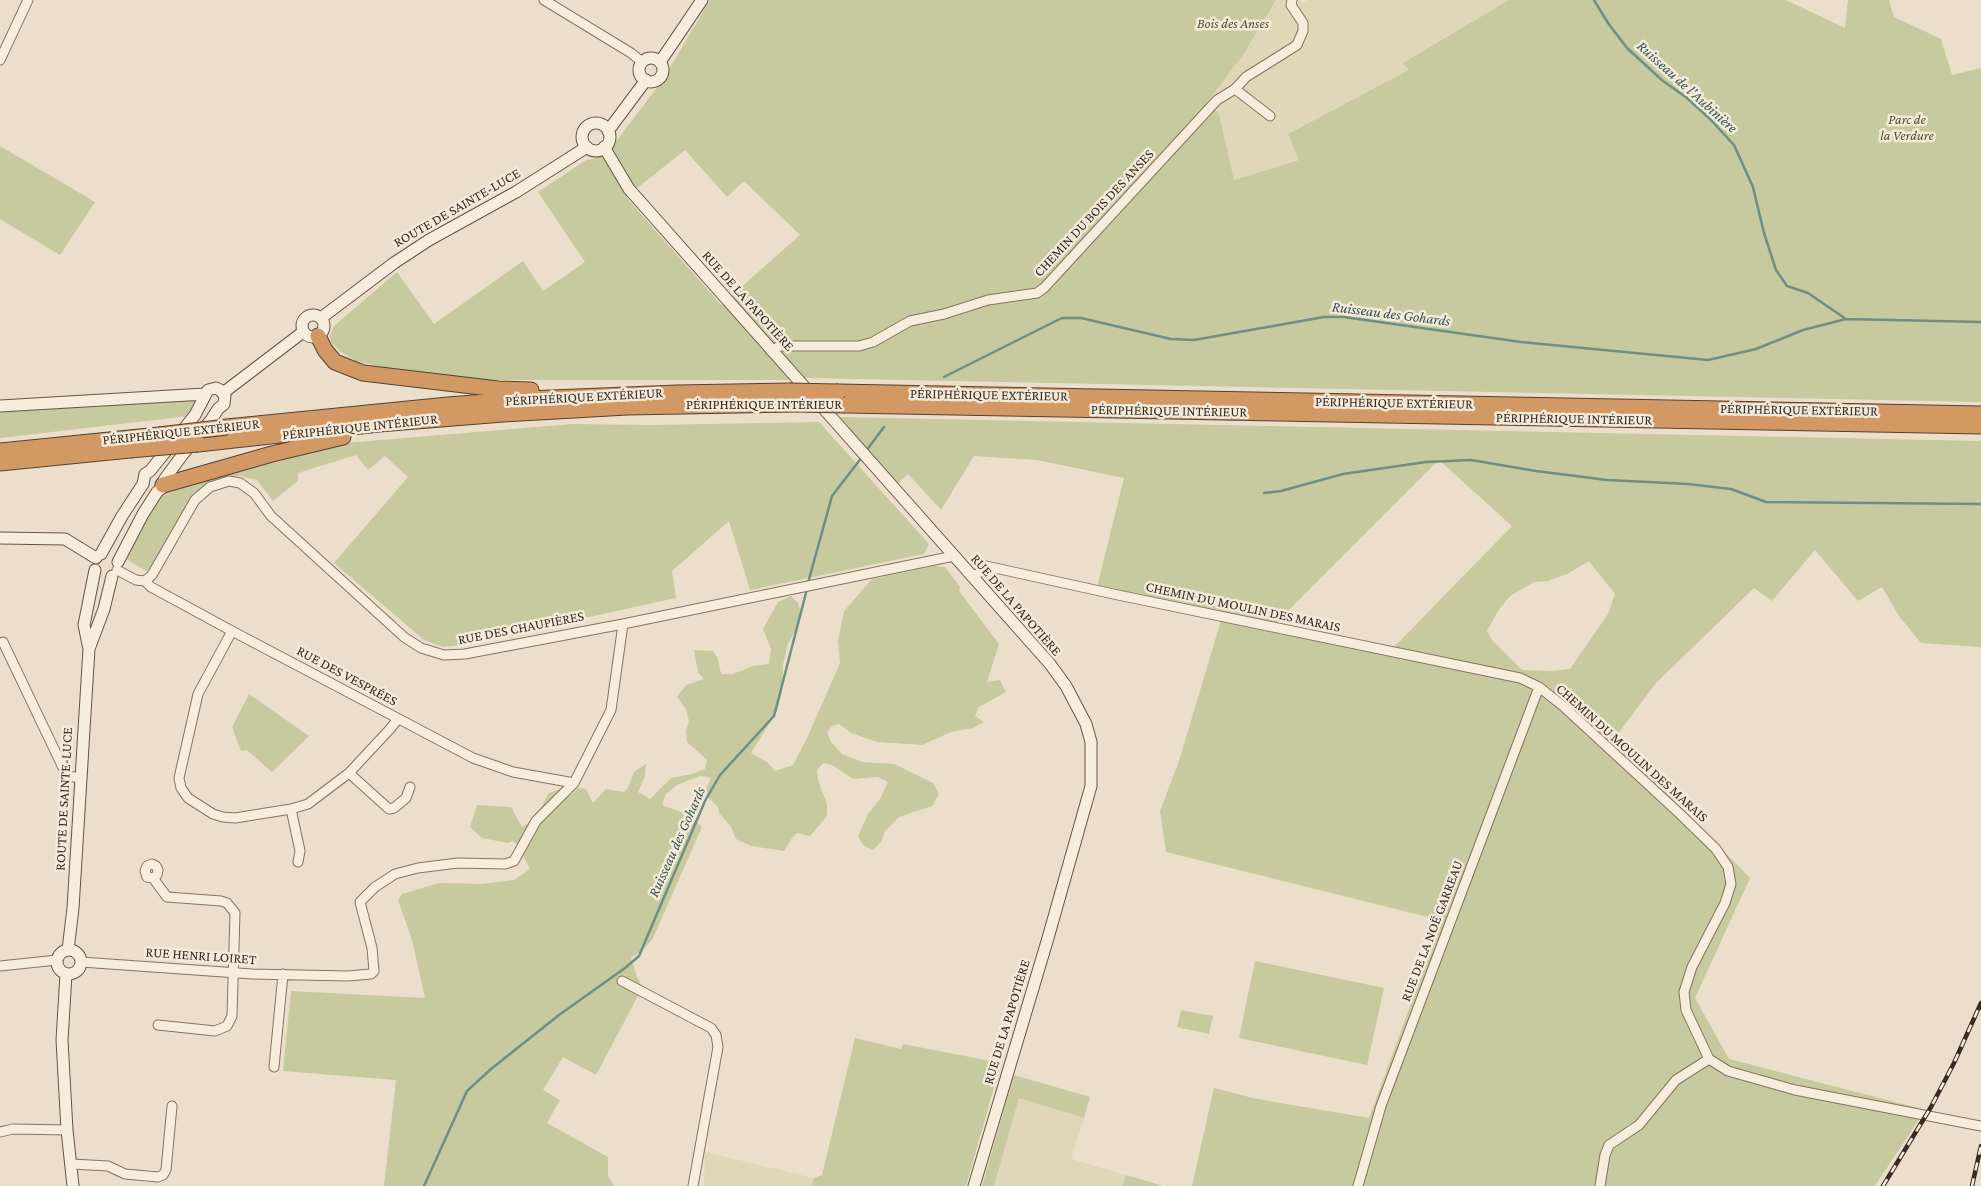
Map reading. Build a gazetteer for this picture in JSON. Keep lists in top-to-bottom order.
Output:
{
  "streets": {
    "highway": ["PÉRIPHÉRIQUE EXTÉRIEUR", "PÉRIPHÉRIQUE INTÉRIEUR"],
    "street": [
      "ROUTE DE SAINTE-LUCE",
      "CHEMIN DU BOIS DES ANSES",
      "RUE DE LA PAPOTIÈRE",
      "CHEMIN DU MOULIN DES MARAIS",
      "RUE DES CHAUPIÈRES",
      "RUE DES VESPRÉES",
      "RUE DE LA NOË GARREAU",
      "RUE HENRI LOIRET"
    ]
  },
  "crossings": [
    ["ROUTE DE SAINTE-LUCE", "RUE DE LA PAPOTIÈRE"],
    ["ROUTE DE SAINTE-LUCE", "RUE DES VESPRÉES"],
    ["ROUTE DE SAINTE-LUCE", "RUE HENRI LOIRET"],
    ["CHEMIN DU BOIS DES ANSES", "RUE DE LA PAPOTIÈRE"],
    ["RUE DE LA PAPOTIÈRE", "CHEMIN DU MOULIN DES MARAIS"],
    ["RUE DE LA PAPOTIÈRE", "RUE DES CHAUPIÈRES"],
    ["PÉRIPHÉRIQUE EXTÉRIEUR", "PÉRIPHÉRIQUE INTÉRIEUR"],
    ["CHEMIN DU MOULIN DES MARAIS", "RUE DE LA NOË GARREAU"],
    ["RUE DES CHAUPIÈRES", "RUE DES VESPRÉES"],
    ["RUE DES VESPRÉES", "RUE HENRI LOIRET"]
  ],
  "water": ["Ruisseau de l'Aubinière", "Ruisseau des Gohards"],
  "parks": ["Bois des Anses", "Parc de la Verdure"]
}
